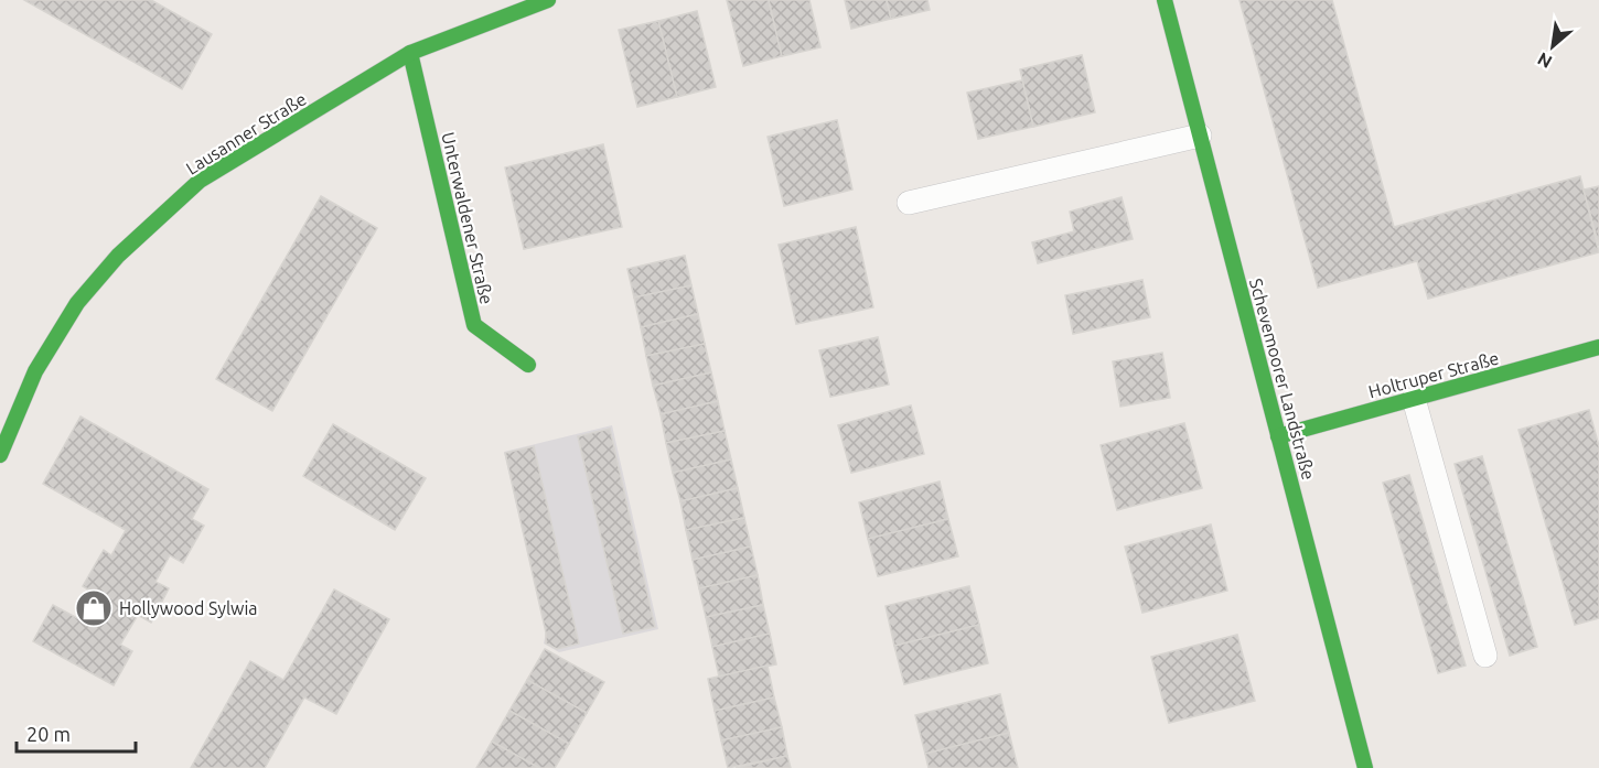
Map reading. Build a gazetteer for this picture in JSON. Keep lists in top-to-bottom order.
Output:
{
  "streets": {
    "street": [
      "Lausanner Straße",
      "Unterwaldener Straße",
      "Holtruper Straße",
      "Schevemoorer Landstraße"
    ]
  },
  "crossings": [
    ["Lausanner Straße", "Unterwaldener Straße"],
    ["Holtruper Straße", "Schevemoorer Landstraße"]
  ],
  "places": {
    "shop": ["Hollywood Sylwia"]
  },
  "scale_bar": "20 m",
  "north": "bottom left"
}
